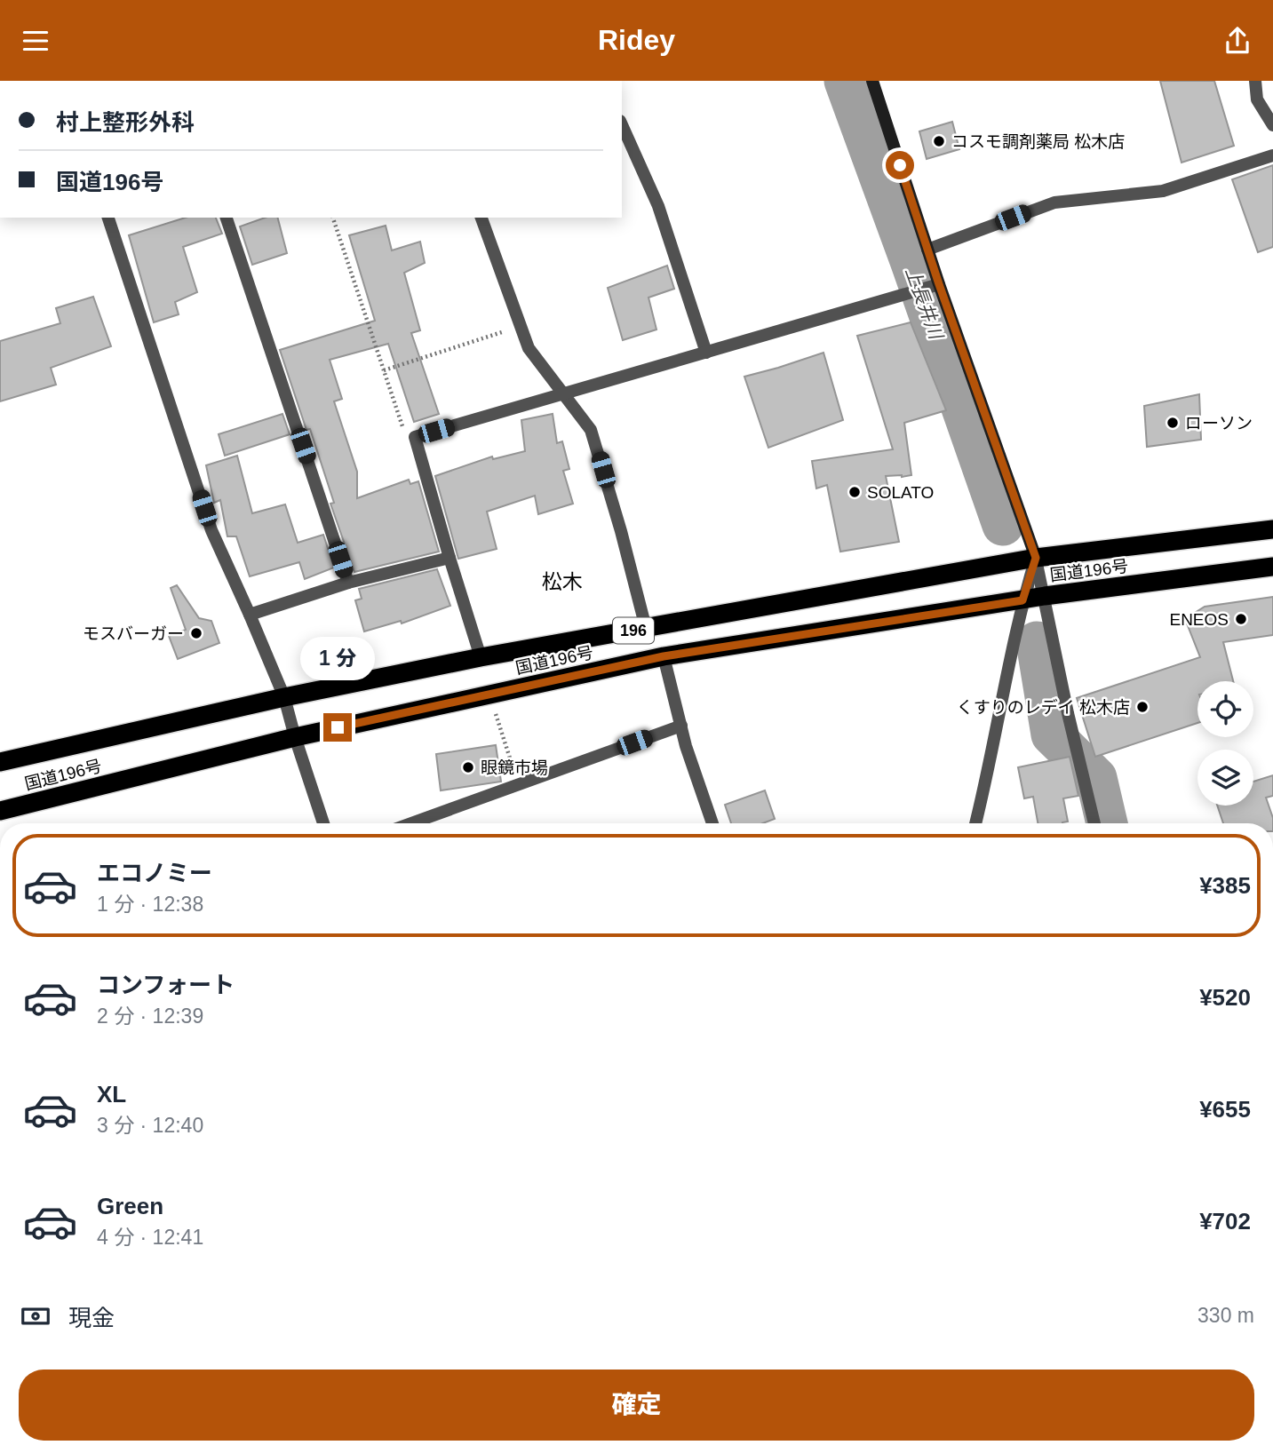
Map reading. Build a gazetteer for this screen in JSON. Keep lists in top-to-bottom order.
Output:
{
  "streets": {
    "highway": ["国道196号", "196"]
  },
  "districts": ["松木"],
  "water": ["上長井川"],
  "places": [
    "コスモ調剤薬局 松木店",
    "ローソン",
    "SOLATO",
    "ENEOS",
    "モスバーガー",
    "くすりのレデイ 松木店",
    "眼鏡市場"
  ],
  "page": {
    "header": "Ridey",
    "banner": ["村上整形外科", "国道196号"],
    "bubble": "1 分",
    "list": [
      {
        "name": "エコノミー",
        "note": "1 分 · 12:38",
        "value": "¥385"
      },
      {
        "name": "コンフォート",
        "note": "2 分 · 12:39",
        "value": "¥520"
      },
      {
        "name": "XL",
        "note": "3 分 · 12:40",
        "value": "¥655"
      },
      {
        "name": "Green",
        "note": "4 分 · 12:41",
        "value": "¥702"
      }
    ],
    "pay": ["現金", "330 m"],
    "buttons": "確定"
  }
}
